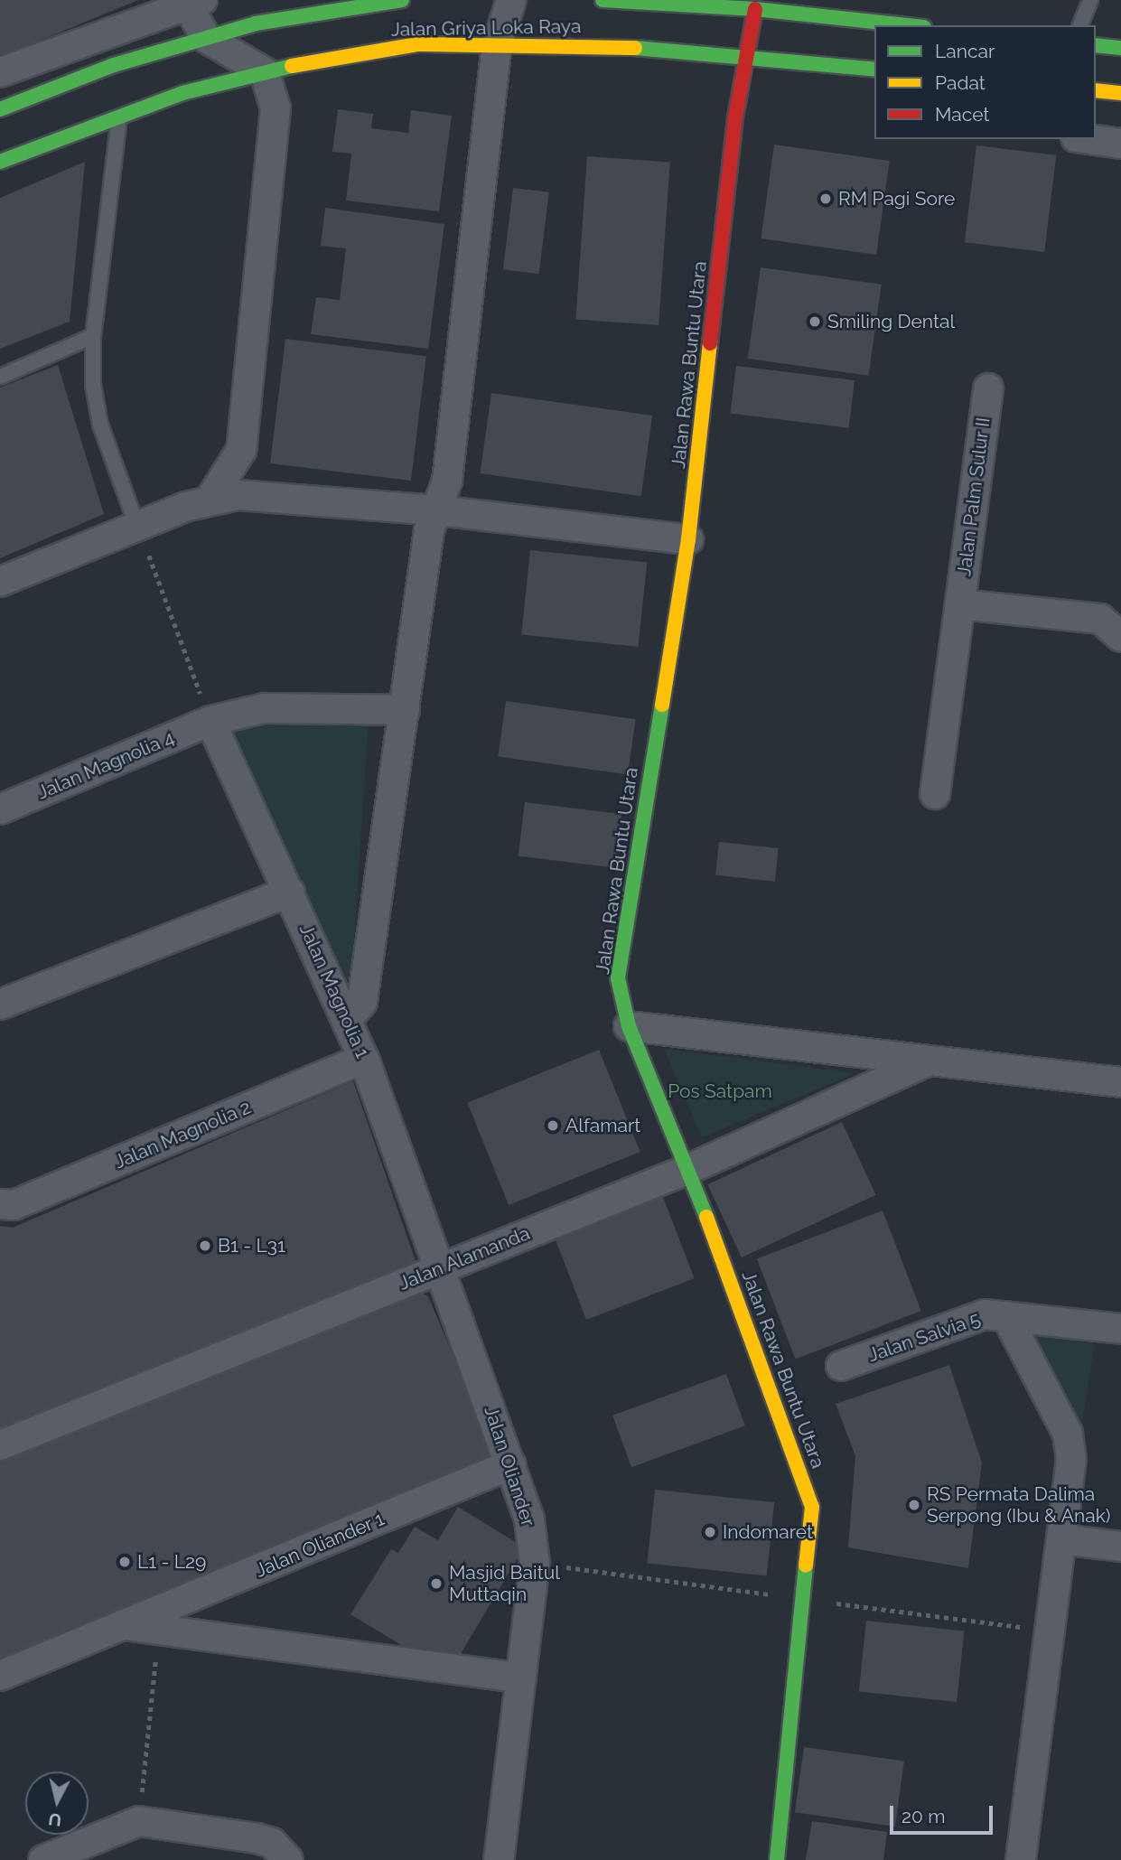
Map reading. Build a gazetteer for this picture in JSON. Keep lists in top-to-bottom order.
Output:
{
  "streets": {
    "street": [
      "Jalan Griya Loka Raya",
      "Jalan Rawa Buntu Utara",
      "Jalan Palm Sulur II",
      "Jalan Magnolia 4",
      "Jalan Magnolia 1",
      "Jalan Magnolia 2",
      "Jalan Alamanda",
      "Jalan Salvia 5",
      "Jalan Oliander",
      "Jalan Oliander 1"
    ]
  },
  "crossings": [
    ["Jalan Griya Loka Raya", "Jalan Rawa Buntu Utara"],
    ["Jalan Rawa Buntu Utara", "Jalan Alamanda"],
    ["Jalan Magnolia 4", "Jalan Magnolia 1"],
    ["Jalan Magnolia 1", "Jalan Magnolia 2"],
    ["Jalan Magnolia 1", "Jalan Alamanda"],
    ["Jalan Magnolia 1", "Jalan Oliander"],
    ["Jalan Alamanda", "Jalan Oliander"],
    ["Jalan Oliander", "Jalan Oliander 1"]
  ],
  "parks": ["Pos Satpam"],
  "places": [
    "RM Pagi Sore",
    "Smiling Dental",
    "Alfamart",
    "B1 - L31",
    "RS Permata Dalima Serpong (Ibu & Anak)",
    "Indomaret",
    "L1 - L29",
    "Masjid Baitul Muttaqin"
  ],
  "legend": ["Lancar", "Padat", "Macet"],
  "scale_bar": "20 m",
  "north": "bottom"
}
